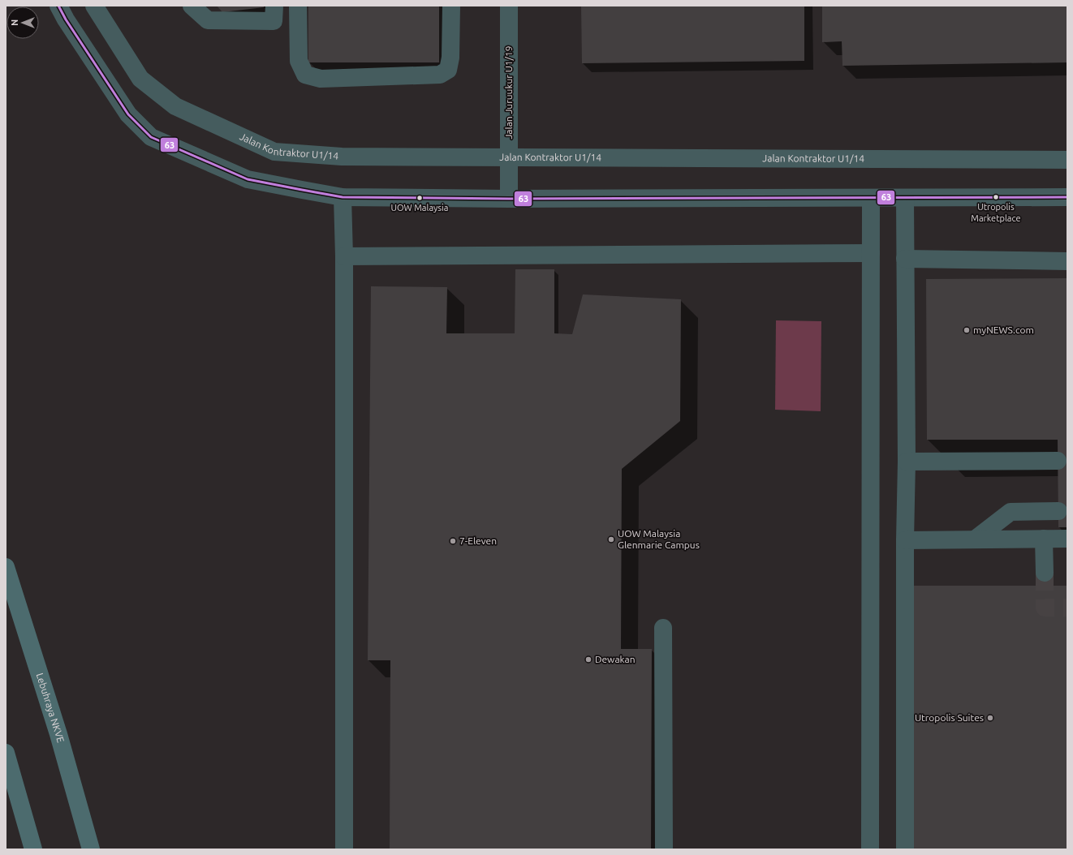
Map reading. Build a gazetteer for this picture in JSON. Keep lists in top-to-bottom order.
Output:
{
  "streets": {
    "highway": ["Lebuhraya NKVE"],
    "street": ["Jalan Juruukur U1/19", "Jalan Kontraktor U1/14"]
  },
  "crossings": [
    ["Jalan Juruukur U1/19", "Jalan Kontraktor U1/14"]
  ],
  "places": [
    "Utropolis Marketplace",
    "UOW Malaysia",
    "myNEWS.com",
    "UOW Malaysia Glenmarie Campus",
    "7-Eleven",
    "Dewakan",
    "Utropolis Suites"
  ],
  "lines": ["transit line 63"],
  "north": "left"
}
